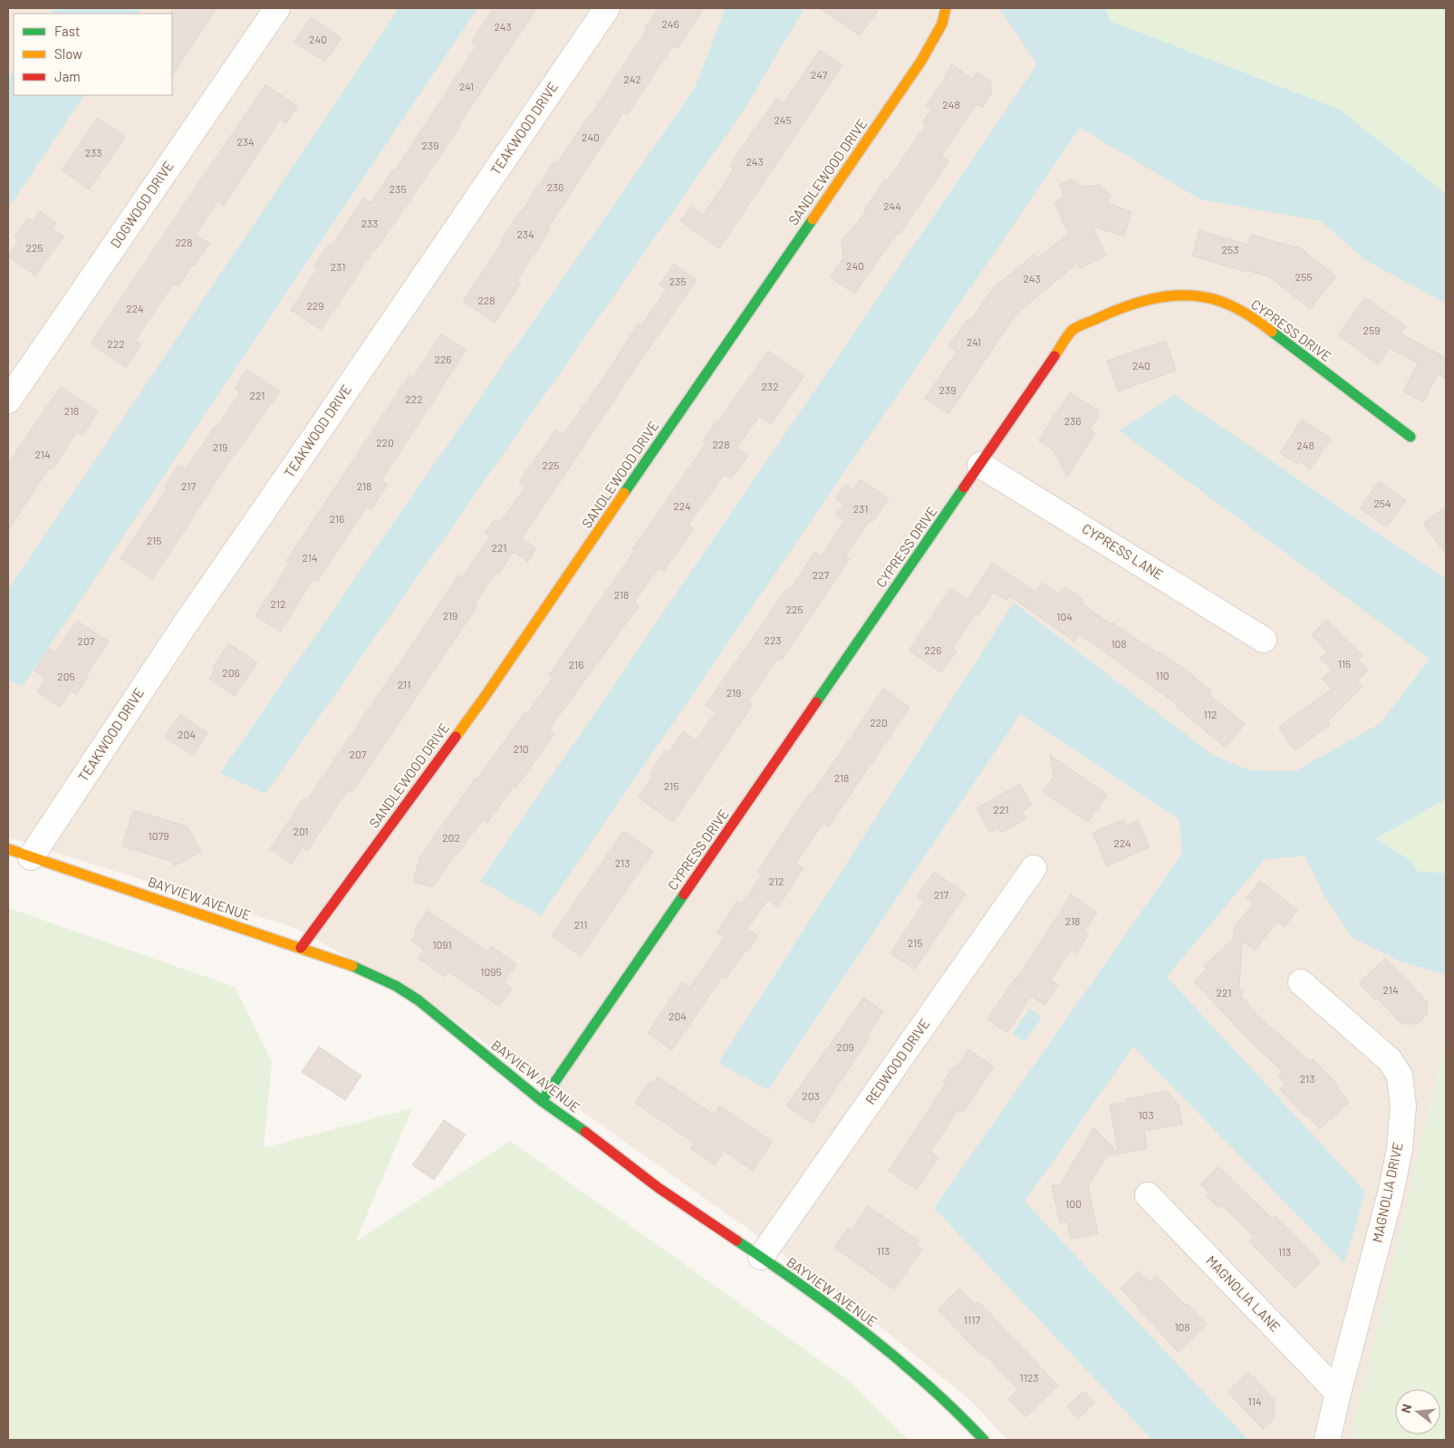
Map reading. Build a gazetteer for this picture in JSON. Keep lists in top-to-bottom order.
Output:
{
  "streets": {
    "street": [
      "TEAKWOOD DRIVE",
      "SANDLEWOOD DRIVE",
      "DOGWOOD DRIVE",
      "CYPRESS DRIVE",
      "CYPRESS LANE",
      "BAYVIEW AVENUE",
      "REDWOOD DRIVE",
      "MAGNOLIA DRIVE",
      "MAGNOLIA LANE"
    ]
  },
  "crossings": [
    ["TEAKWOOD DRIVE", "BAYVIEW AVENUE"],
    ["SANDLEWOOD DRIVE", "BAYVIEW AVENUE"],
    ["CYPRESS DRIVE", "CYPRESS LANE"],
    ["CYPRESS DRIVE", "BAYVIEW AVENUE"],
    ["BAYVIEW AVENUE", "REDWOOD DRIVE"],
    ["MAGNOLIA DRIVE", "MAGNOLIA LANE"]
  ],
  "house_numbers": [
    "246",
    "243",
    "240",
    "247",
    "242",
    "241",
    "248",
    "245",
    "240",
    "234",
    "239",
    "233",
    "243",
    "236",
    "235",
    "244",
    "233",
    "234",
    "228",
    "225",
    "253",
    "240",
    "231",
    "255",
    "243",
    "235",
    "228",
    "229",
    "224",
    "259",
    "241",
    "222",
    "226",
    "240",
    "232",
    "239",
    "221",
    "222",
    "218",
    "236",
    "220",
    "228",
    "248",
    "219",
    "214",
    "225",
    "217",
    "218",
    "254",
    "224",
    "231",
    "216",
    "215",
    "221",
    "214",
    "227",
    "218",
    "212",
    "225",
    "219",
    "104",
    "223",
    "207",
    "108",
    "226",
    "115",
    "216",
    "206",
    "110",
    "205",
    "211",
    "219",
    "112",
    "220",
    "204",
    "210",
    "207",
    "218",
    "215",
    "221",
    "201",
    "1079",
    "202",
    "224",
    "213",
    "212",
    "217",
    "218",
    "211",
    "215",
    "1091",
    "1095",
    "214",
    "221",
    "204",
    "209",
    "213",
    "203",
    "103",
    "100",
    "113",
    "113",
    "1117",
    "108",
    "1123",
    "114"
  ],
  "legend": ["Fast", "Slow", "Jam"],
  "north": "left"
}
